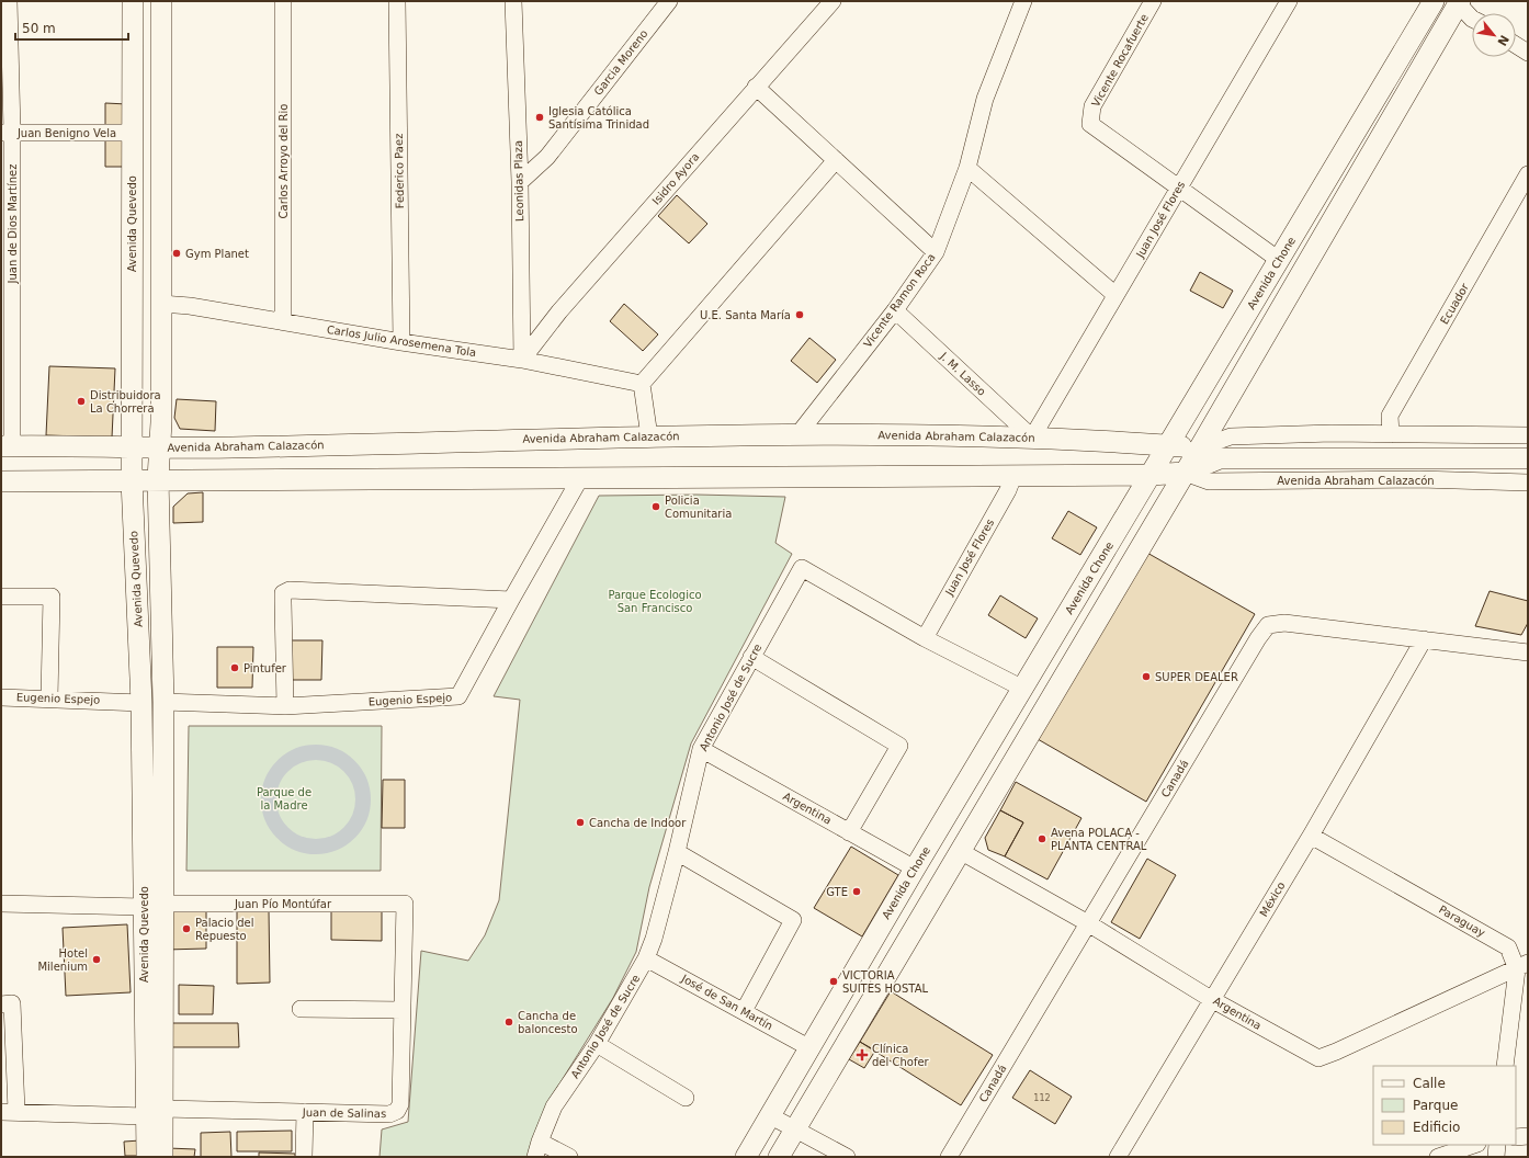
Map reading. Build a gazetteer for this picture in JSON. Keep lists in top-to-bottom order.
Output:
{
  "streets": {
    "main road": ["Avenida Quevedo", "Avenida Chone", "Avenida Abraham Calazacón"],
    "street": [
      "Vicente Rocafuerte",
      "Garcia Moreno",
      "Juan Benigno Vela",
      "Carlos Arroyo del Rio",
      "Federico Paez",
      "Isidro Ayora",
      "Leonidas Plaza",
      "Juan José Flores",
      "Juan de Dios Martínez",
      "Vicente Ramon Roca",
      "Ecuador",
      "Carlos Julio Arosemena Tola",
      "J. M. Lasso",
      "Antonio José de Sucre",
      "Eugenio Espejo",
      "Canadá",
      "Argentina",
      "México",
      "Juan Pío Montúfar",
      "Paraguay",
      "José de San Martín",
      "Juan de Salinas"
    ]
  },
  "crossings": [
    ["Vicente Rocafuerte", "Juan José Flores"],
    ["Vicente Rocafuerte", "Avenida Chone"],
    ["Garcia Moreno", "Leonidas Plaza"],
    ["Juan Benigno Vela", "Juan de Dios Martínez"],
    ["Juan Benigno Vela", "Avenida Quevedo"],
    ["Carlos Arroyo del Rio", "Carlos Julio Arosemena Tola"],
    ["Federico Paez", "Carlos Julio Arosemena Tola"],
    ["Isidro Ayora", "Leonidas Plaza"],
    ["Isidro Ayora", "Carlos Julio Arosemena Tola"],
    ["Leonidas Plaza", "Carlos Julio Arosemena Tola"],
    ["Juan José Flores", "J. M. Lasso"],
    ["Juan José Flores", "Avenida Abraham Calazacón"],
    ["Juan José Flores", "Antonio José de Sucre"],
    ["Juan de Dios Martínez", "Avenida Abraham Calazacón"],
    ["Avenida Quevedo", "Carlos Julio Arosemena Tola"],
    ["Avenida Quevedo", "Avenida Abraham Calazacón"],
    ["Avenida Quevedo", "Eugenio Espejo"],
    ["Avenida Quevedo", "Juan Pío Montúfar"],
    ["Avenida Quevedo", "Juan de Salinas"],
    ["Avenida Chone", "Avenida Abraham Calazacón"],
    ["Avenida Chone", "Antonio José de Sucre"],
    ["Avenida Chone", "Argentina"],
    ["Avenida Chone", "José de San Martín"],
    ["Vicente Ramon Roca", "J. M. Lasso"],
    ["Vicente Ramon Roca", "Avenida Abraham Calazacón"],
    ["Ecuador", "Avenida Abraham Calazacón"],
    ["J. M. Lasso", "Avenida Abraham Calazacón"],
    ["Avenida Abraham Calazacón", "Eugenio Espejo"],
    ["Antonio José de Sucre", "Argentina"],
    ["Antonio José de Sucre", "José de San Martín"],
    ["Canadá", "Argentina"],
    ["Canadá", "México"],
    ["Argentina", "México"],
    ["Argentina", "Paraguay"],
    ["México", "Paraguay"],
    ["Juan Pío Montúfar", "Juan de Salinas"]
  ],
  "parks": ["Parque Ecologico San Francisco", "Parque de la Madre"],
  "places": {
    "other": [
      "Iglesia Católica Santísima Trinidad",
      "Gym Planet",
      "U.E. Santa María",
      "Distribuidora La Chorrera",
      "Policia Comunitaria",
      "Pintufer",
      "SUPER DEALER",
      "Cancha de Indoor",
      "Avena POLACA - PLANTA CENTRAL",
      "GTE",
      "Palacio del Repuesto",
      "Hotel Milenium",
      "VICTORIA SUITES HOSTAL",
      "Cancha de baloncesto"
    ],
    "health": ["Clínica del Chofer"]
  },
  "house_numbers": ["112"],
  "legend": ["Calle", "Parque", "Edificio"],
  "scale_bar": "50 m",
  "north": "bottom right"
}
